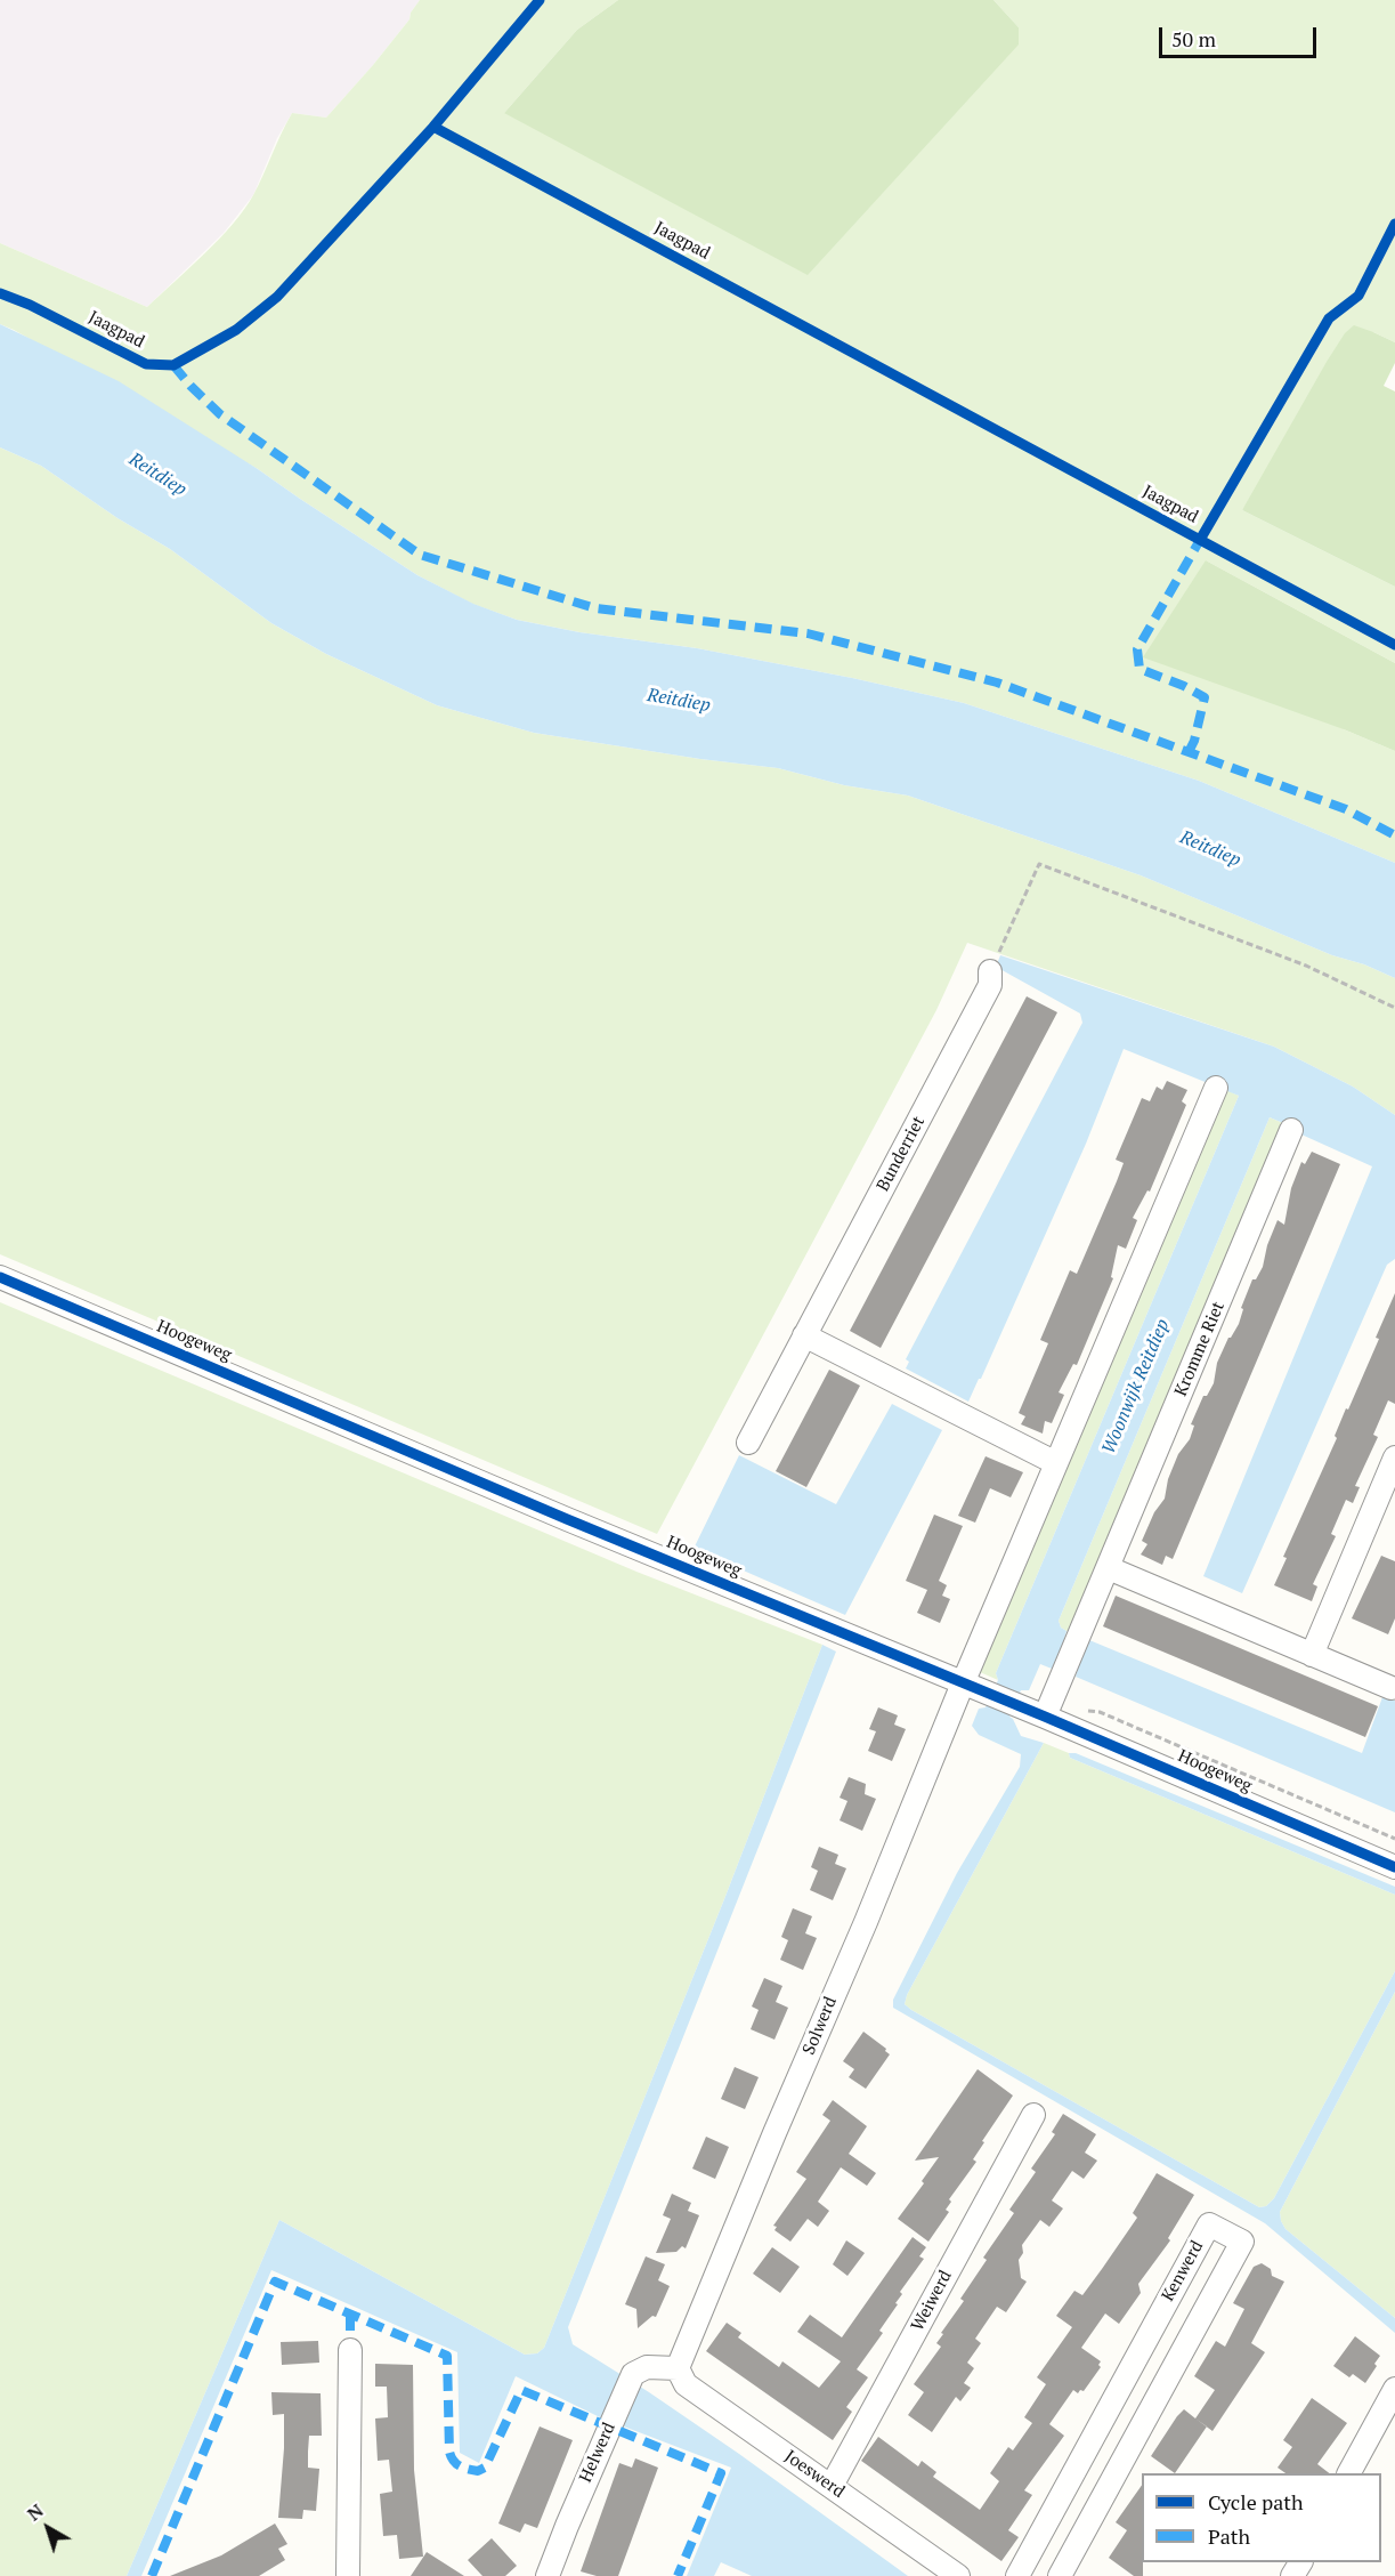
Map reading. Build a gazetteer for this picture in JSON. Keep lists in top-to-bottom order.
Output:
{
  "streets": {
    "street": [
      "Bunderriet",
      "Hoogeweg",
      "Kromme Riet",
      "Solwerd",
      "Kenwerd",
      "Weiwerd",
      "Helwerd",
      "Joeswerd"
    ],
    "cycle path": ["Jaagpad"]
  },
  "crossings": [
    ["Hoogeweg", "Kromme Riet"],
    ["Hoogeweg", "Solwerd"],
    ["Solwerd", "Helwerd"],
    ["Solwerd", "Joeswerd"],
    ["Weiwerd", "Joeswerd"],
    ["Helwerd", "Joeswerd"]
  ],
  "water": ["Reitdiep", "Woonwijk Reitdiep"],
  "legend": ["Cycle path", "Path"],
  "scale_bar": "50 m",
  "north": "top left"
}
